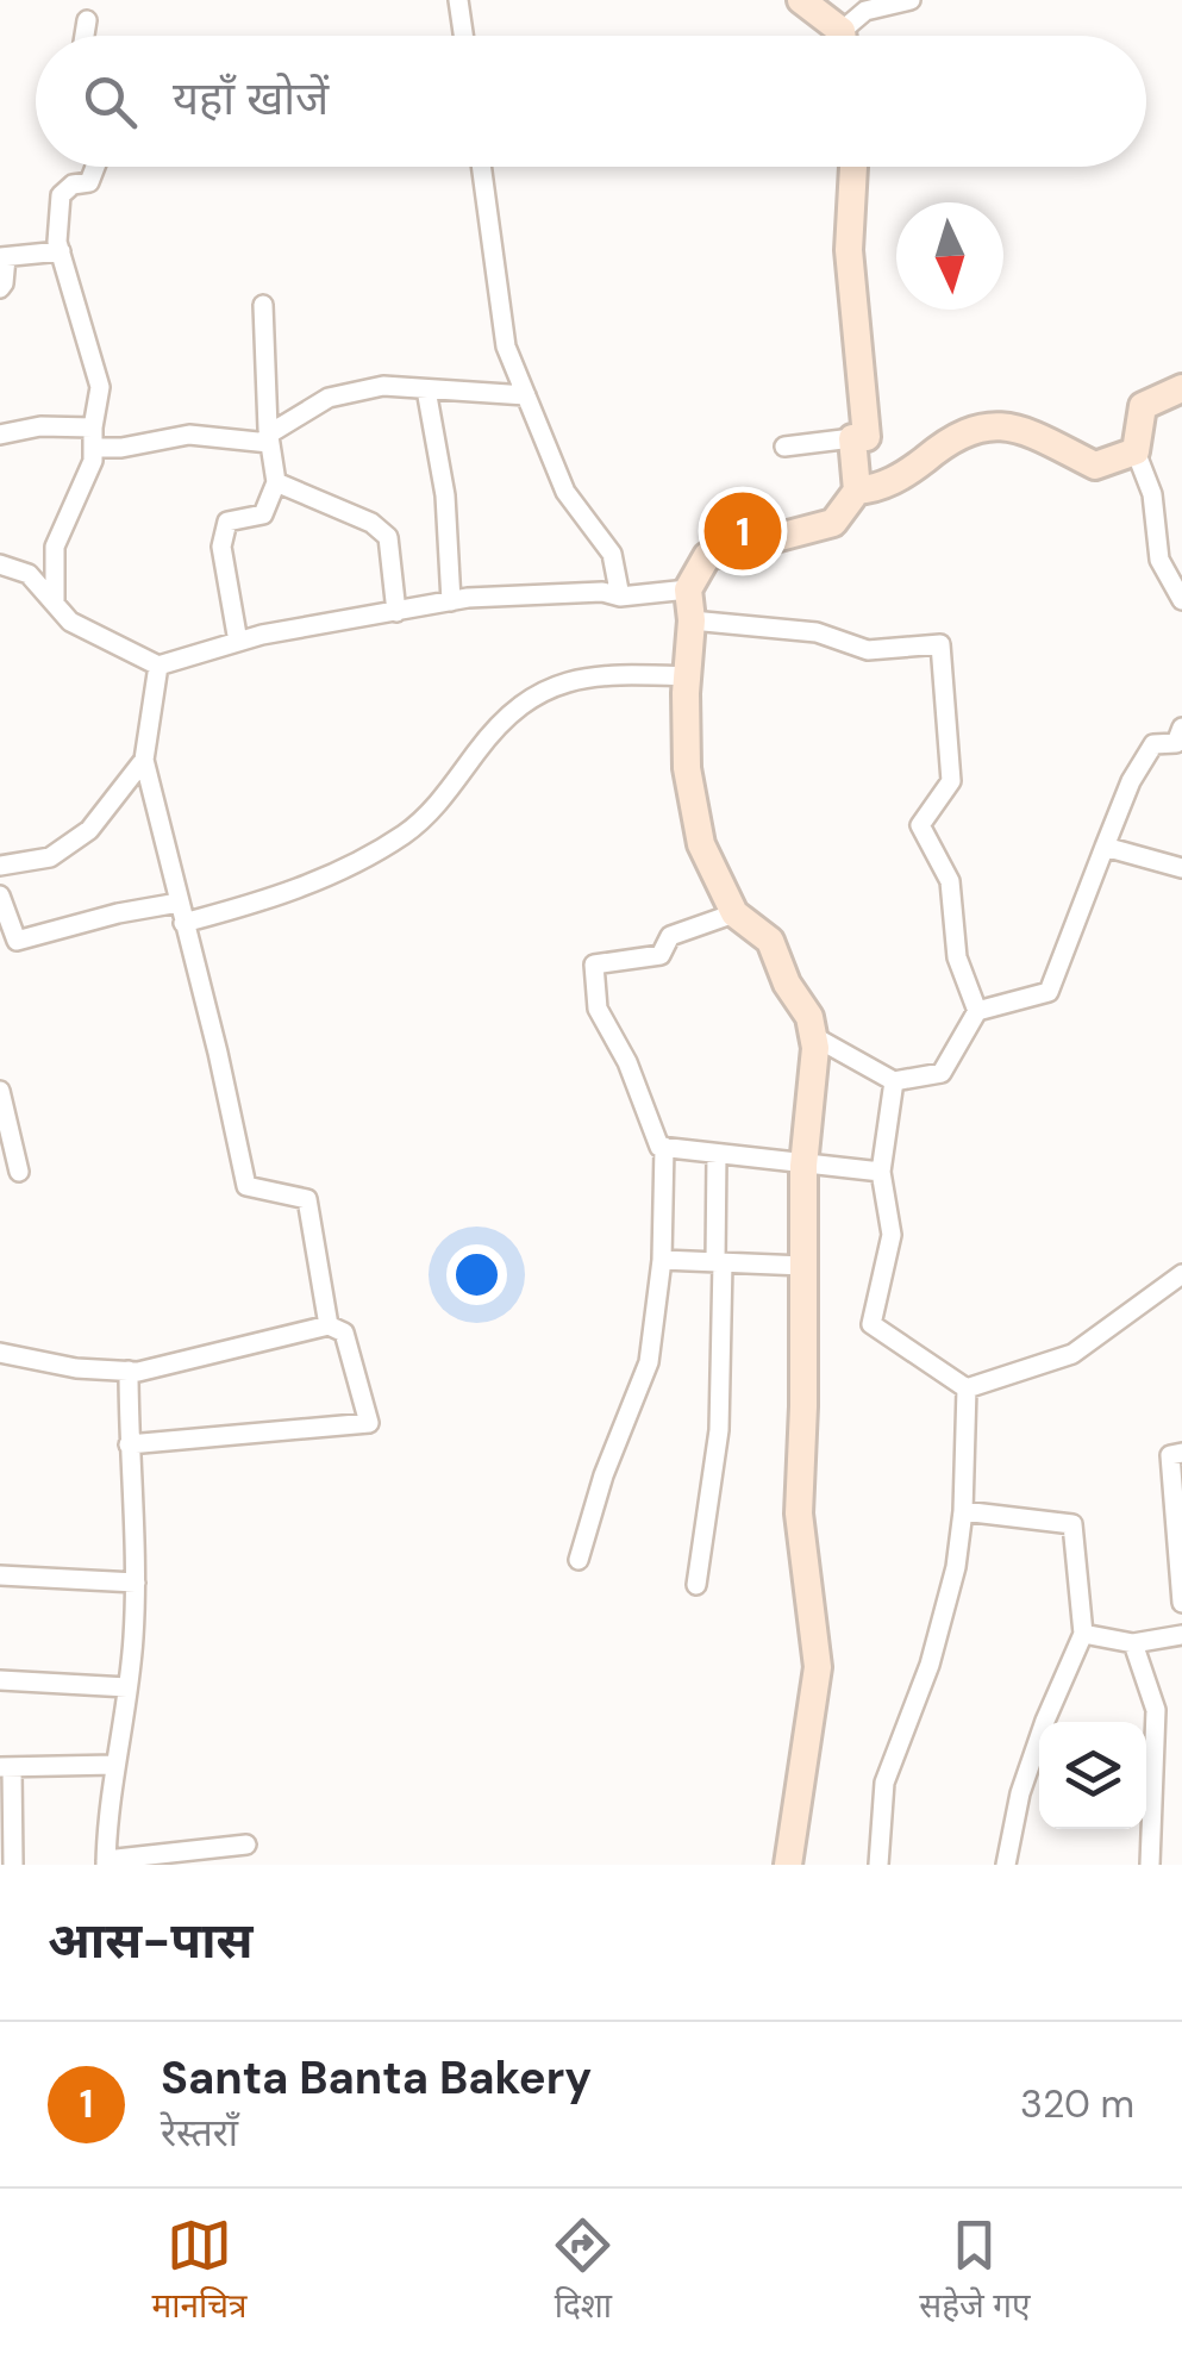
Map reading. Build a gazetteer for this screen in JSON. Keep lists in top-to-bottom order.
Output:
{
  "north": "bottom",
  "page": {
    "search": "यहाँ खोजें",
    "pins": "1",
    "heading": "आस-पास",
    "list": [
      {
        "mark": "1",
        "name": "Santa Banta Bakery",
        "note": "रेस्तराँ",
        "value": "320 m"
      }
    ],
    "nav": ["मानचित्र", "दिशा", "सहेजे गए"]
  }
}
